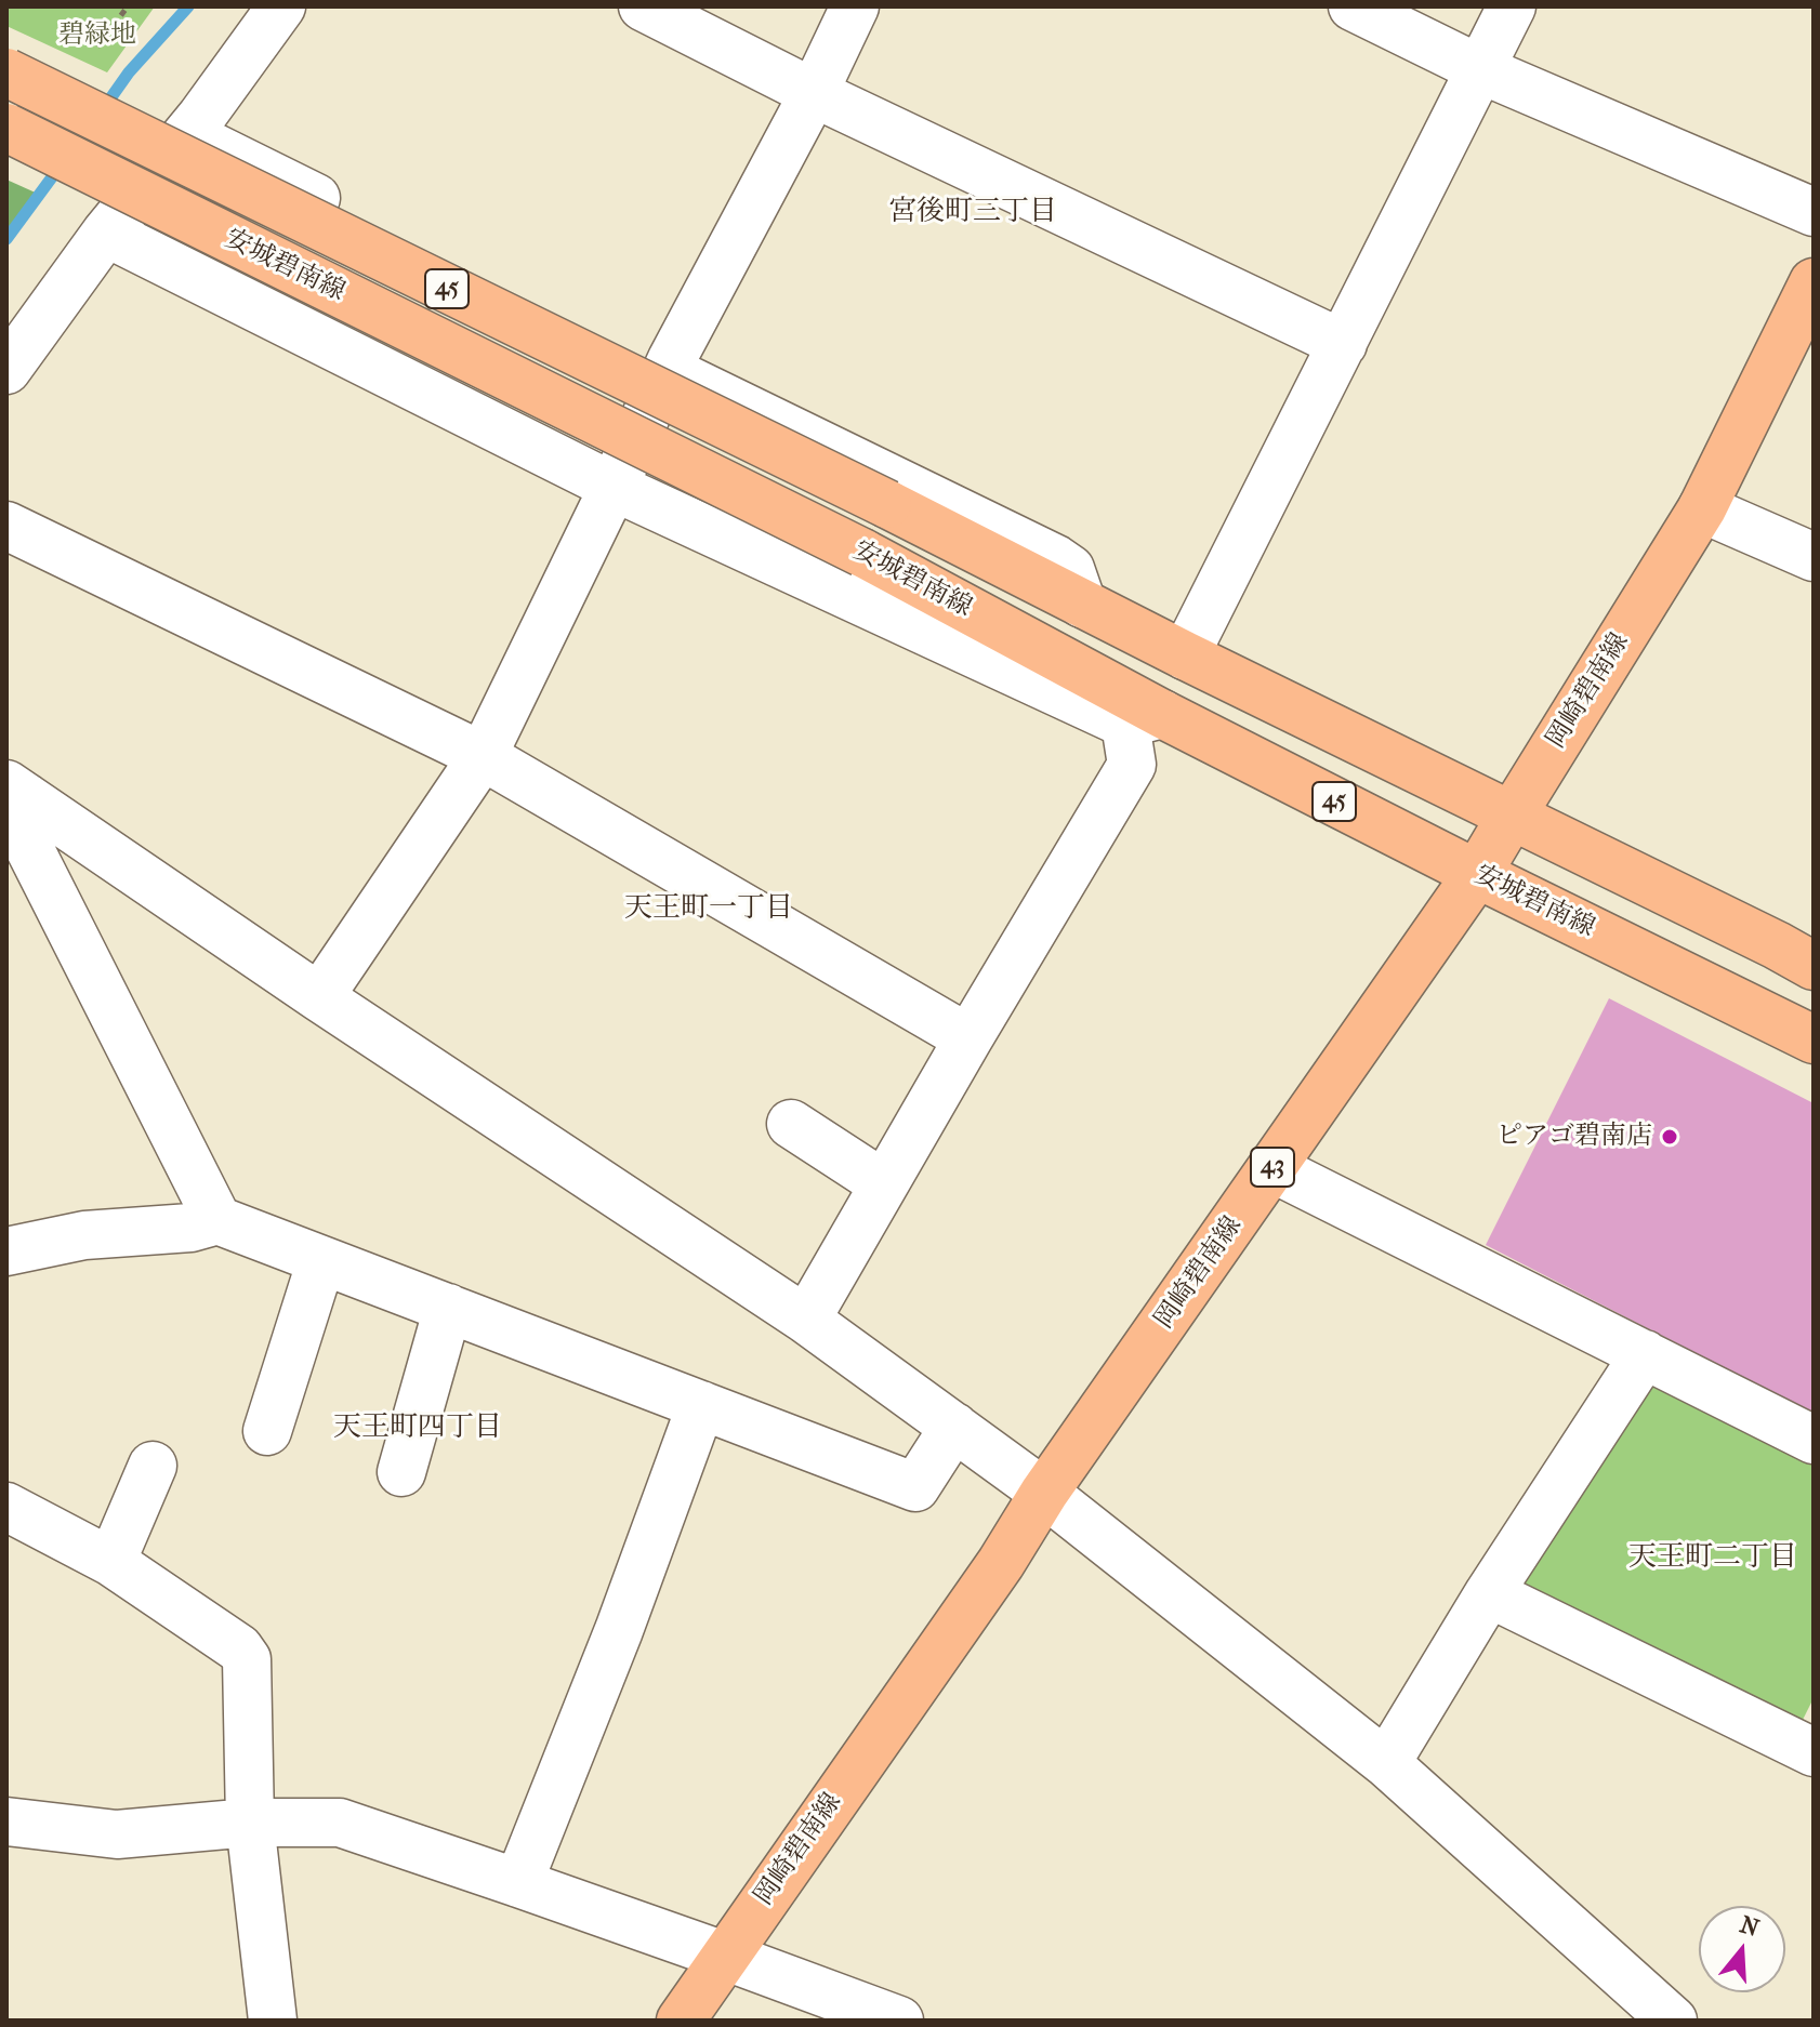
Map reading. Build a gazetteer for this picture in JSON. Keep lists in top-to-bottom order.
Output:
{
  "streets": {
    "main road": [
      "安城碧南線",
      "45",
      "岡崎碧南線",
      "43"
    ]
  },
  "crossings": [
    ["安城碧南線", "岡崎碧南線"]
  ],
  "districts": [
    "宮後町三丁目",
    "天王町一丁目",
    "天王町四丁目",
    "天王町二丁目"
  ],
  "parks": ["碧緑地"],
  "places": ["ピアゴ碧南店"],
  "north": "top"
}
